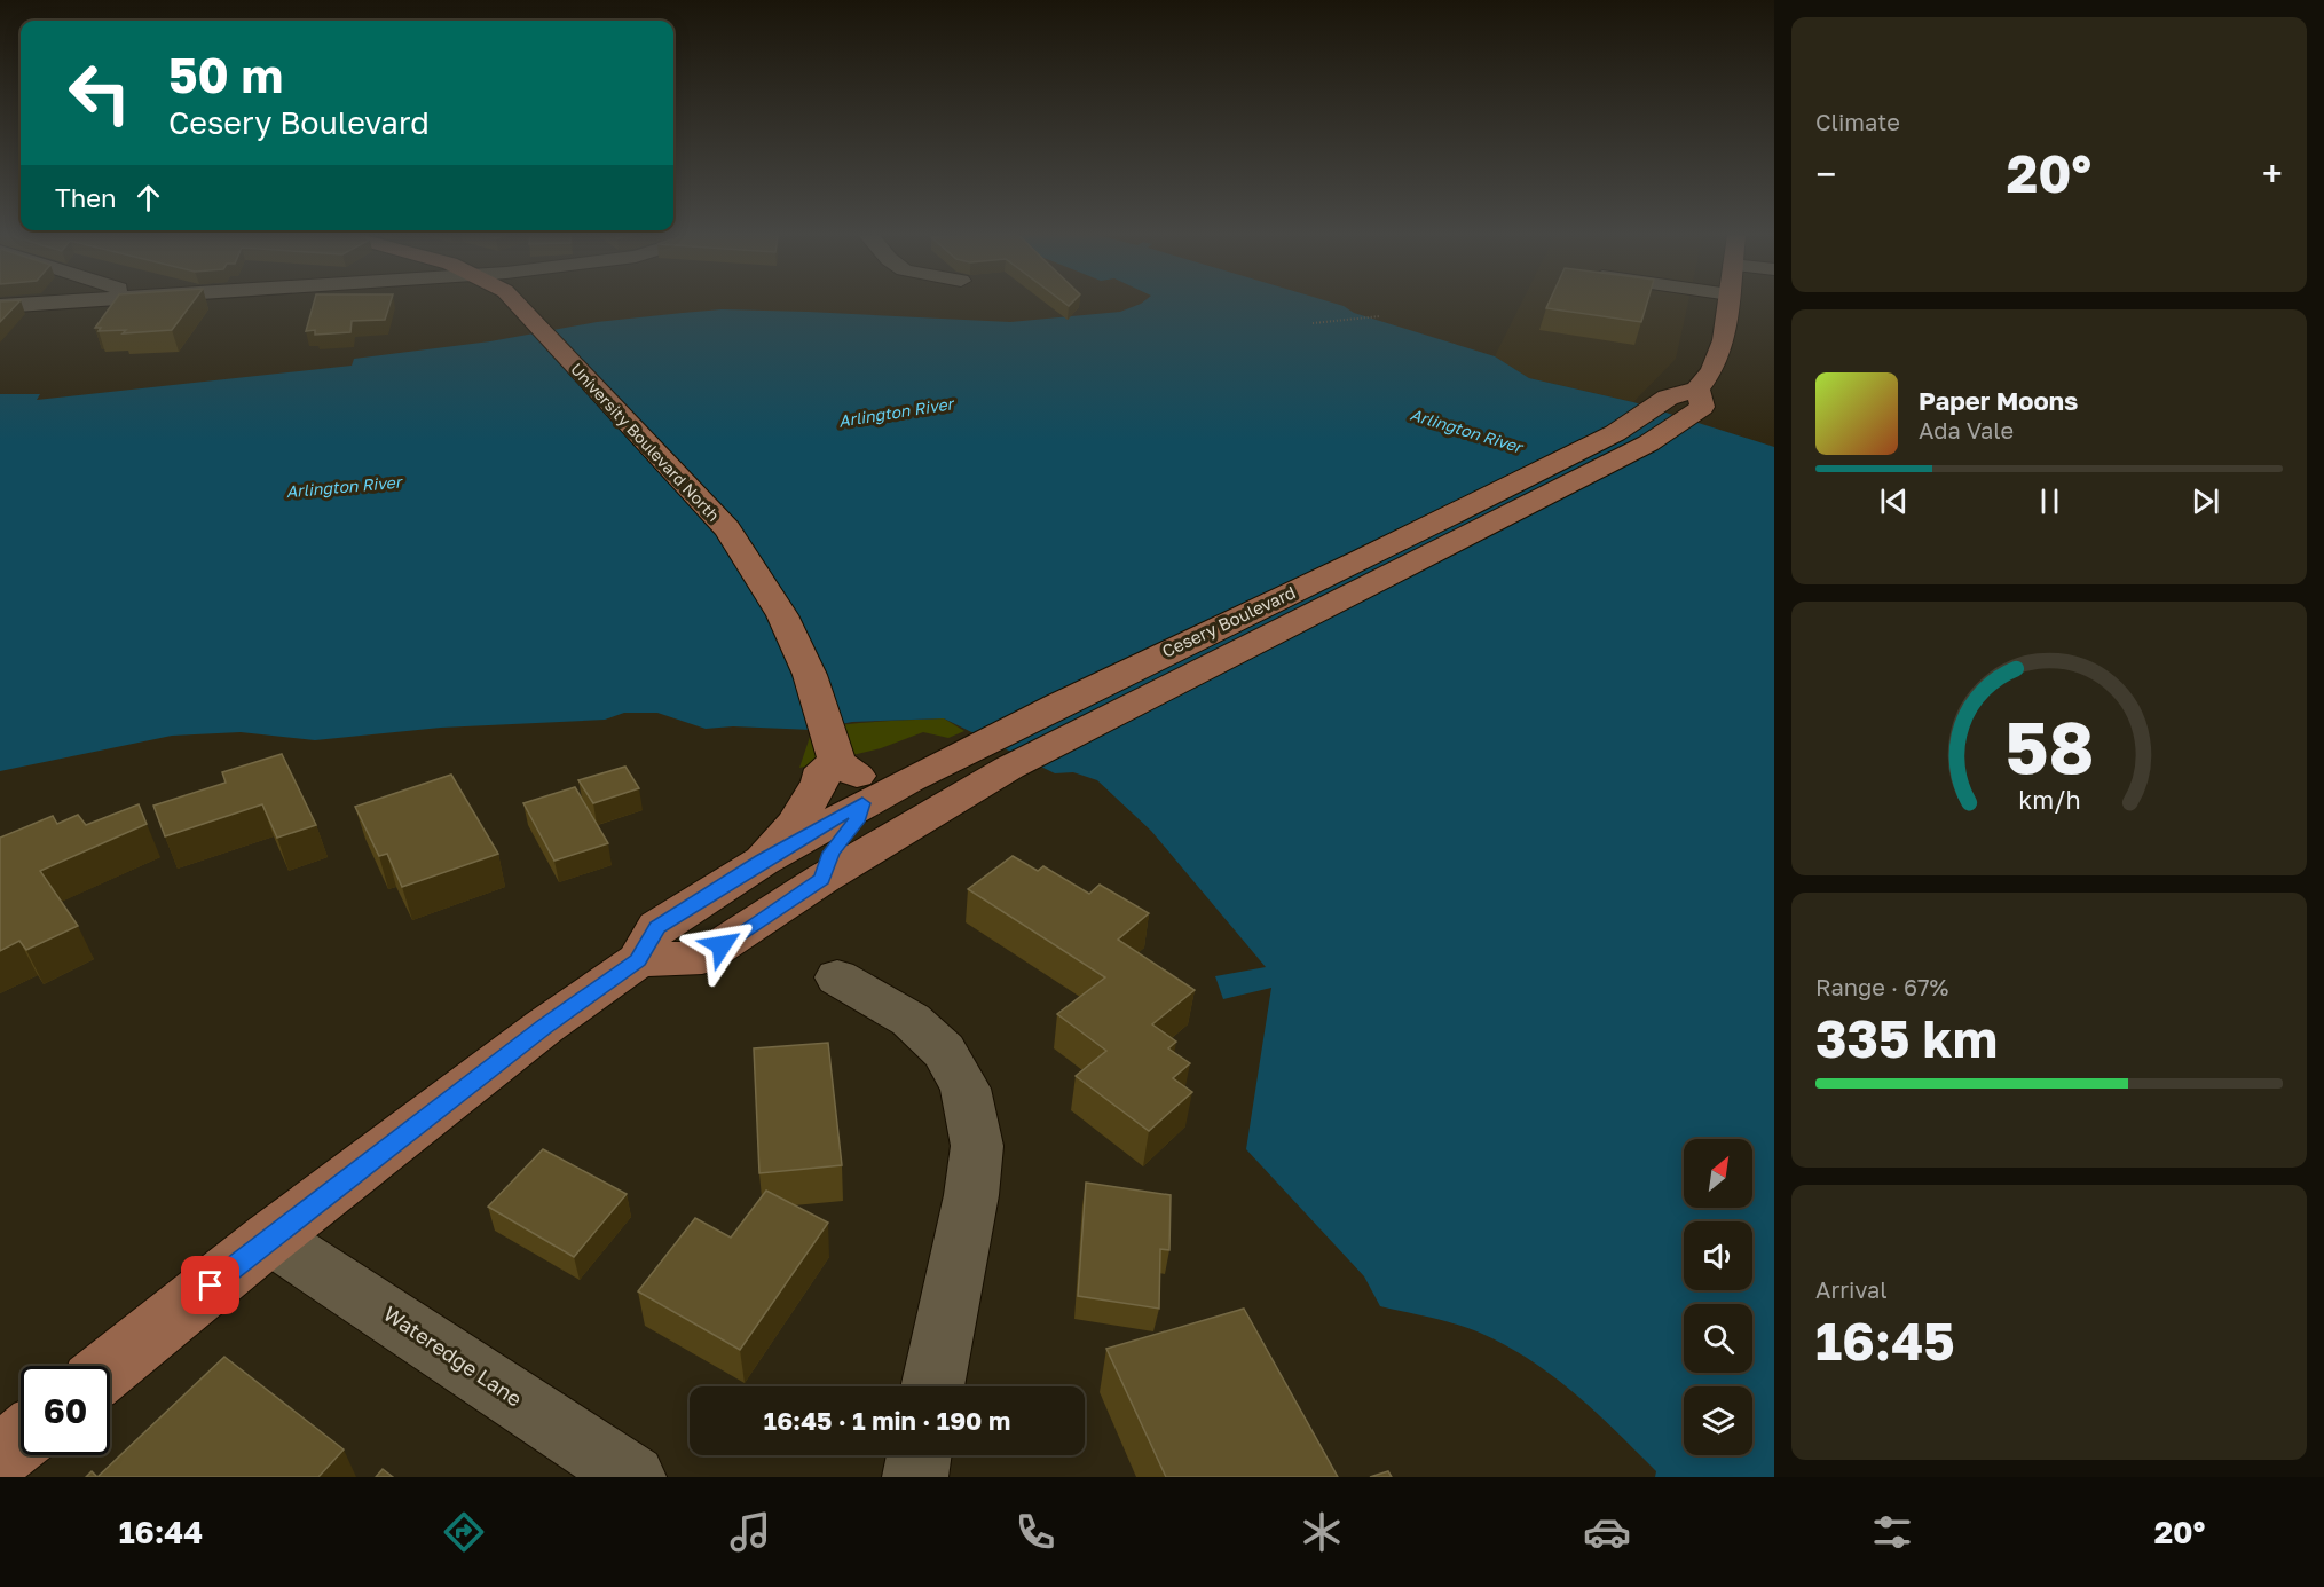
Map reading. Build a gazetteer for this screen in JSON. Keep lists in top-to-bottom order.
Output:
{
  "streets": {
    "main road": ["University Boulevard North", "Cesery Boulevard"],
    "street": ["Wateredge Lane"]
  },
  "crossings": [
    ["University Boulevard North", "Cesery Boulevard"]
  ],
  "water": ["Arlington River"],
  "north": "top right",
  "page": {
    "tile": [
      "Climate",
      ["Range · 67%", "335 km"],
      ["Arrival", "16:45"]
    ],
    "turn": ["50 m", "Cesery Boulevard"],
    "heat": ["−", "20°", "+"],
    "then": "Then",
    "song": ["Paper Moons", "Ada Vale"],
    "limit": "60",
    "trip": "16:45 · 1 min · 190 m",
    "tabs": ["16:44", "20°"],
    "gauge": ["58", "km/h"]
  }
}
